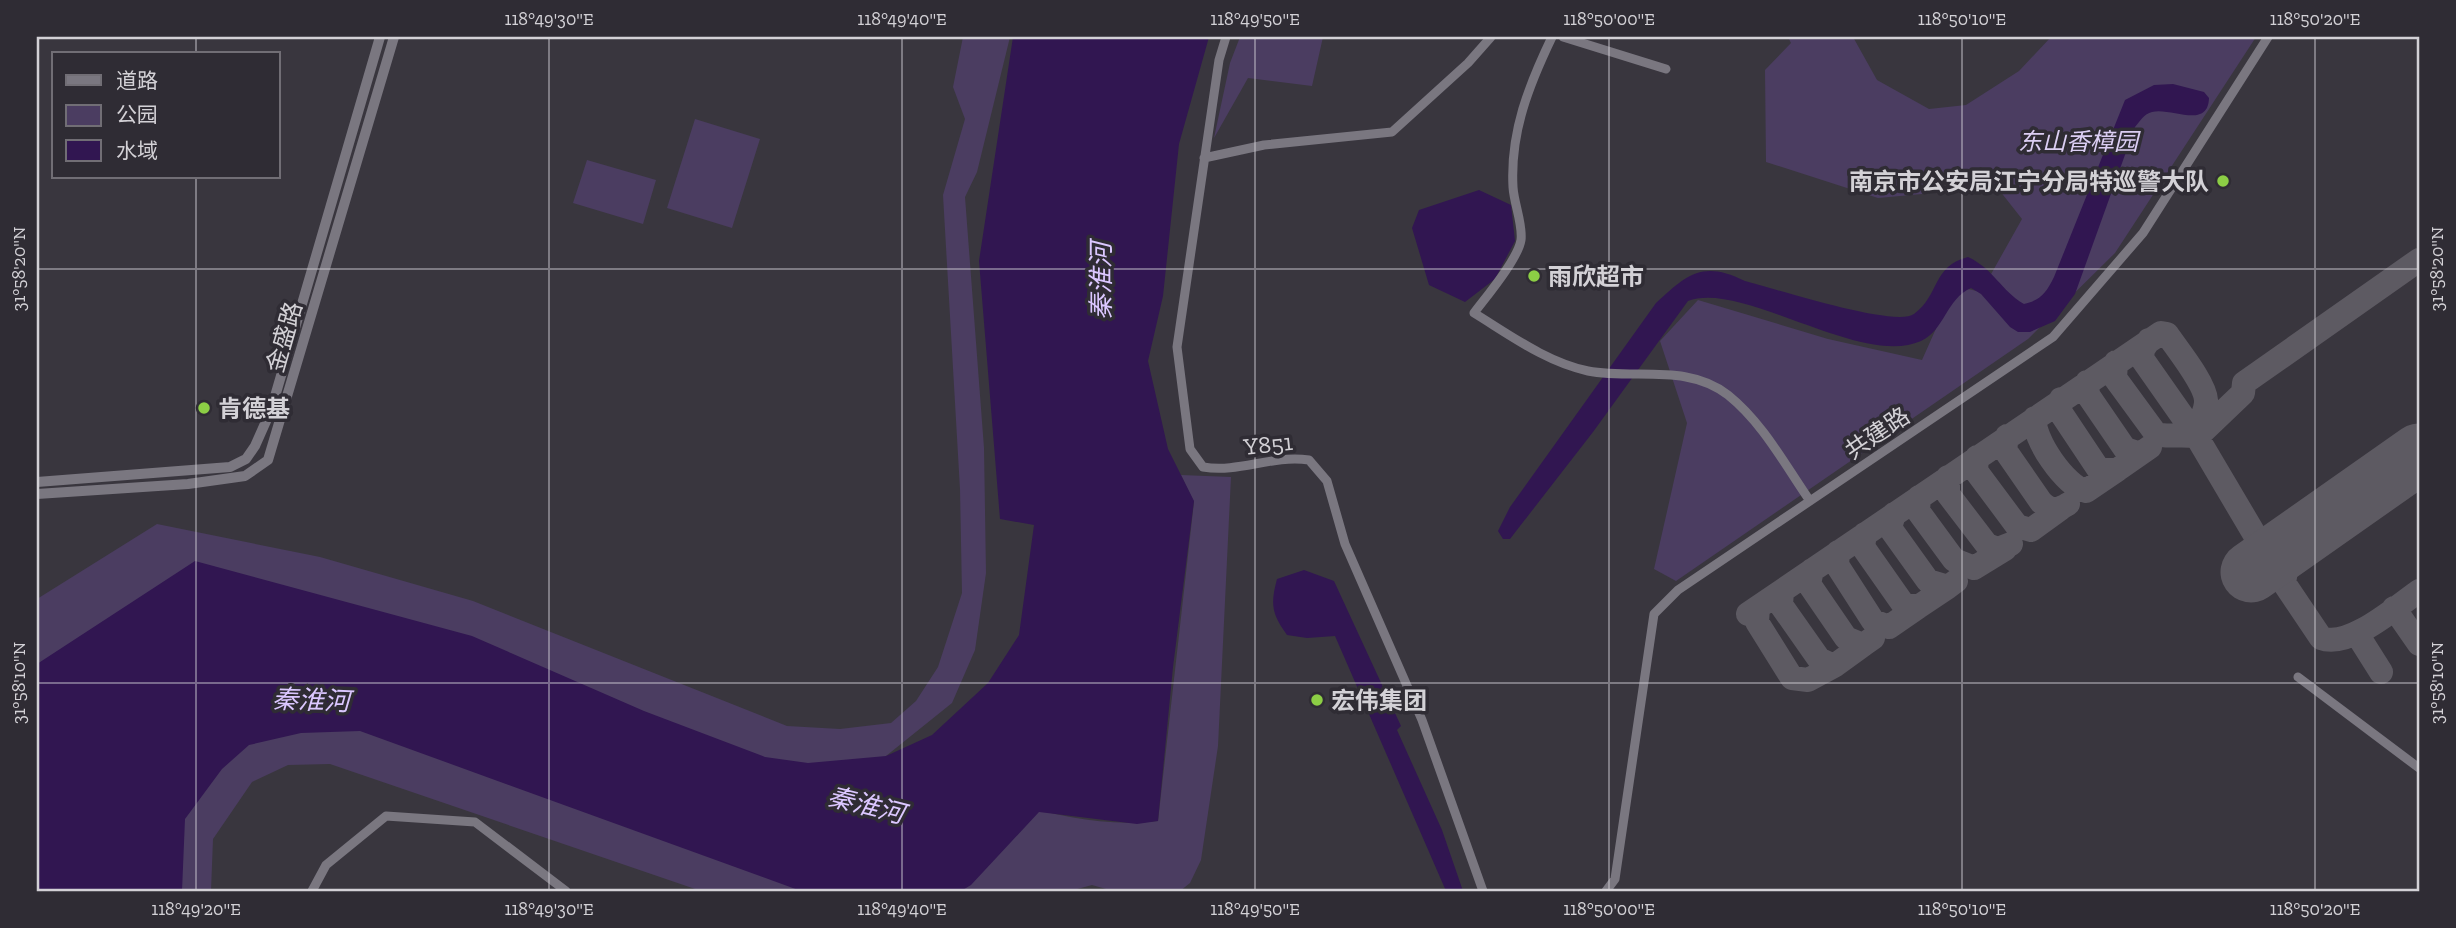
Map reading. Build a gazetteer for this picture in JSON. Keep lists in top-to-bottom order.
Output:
{
  "streets": {
    "street": ["金盛路", "共建路", "Y851"]
  },
  "water": ["秦淮河"],
  "parks": ["东山香樟园"],
  "places": [
    "南京市公安局江宁分局特巡警大队",
    "雨欣超市",
    "肯德基",
    "宏伟集团"
  ],
  "legend": ["道路", "公园", "水域"],
  "coordinates": [
    "118°49'30\"E",
    "118°49'40\"E",
    "118°49'50\"E",
    "118°50'00\"E",
    "118°50'10\"E",
    "118°50'20\"E",
    "31°58'20\"N",
    "31°58'10\"N",
    "118°49'20\"E"
  ]
}
